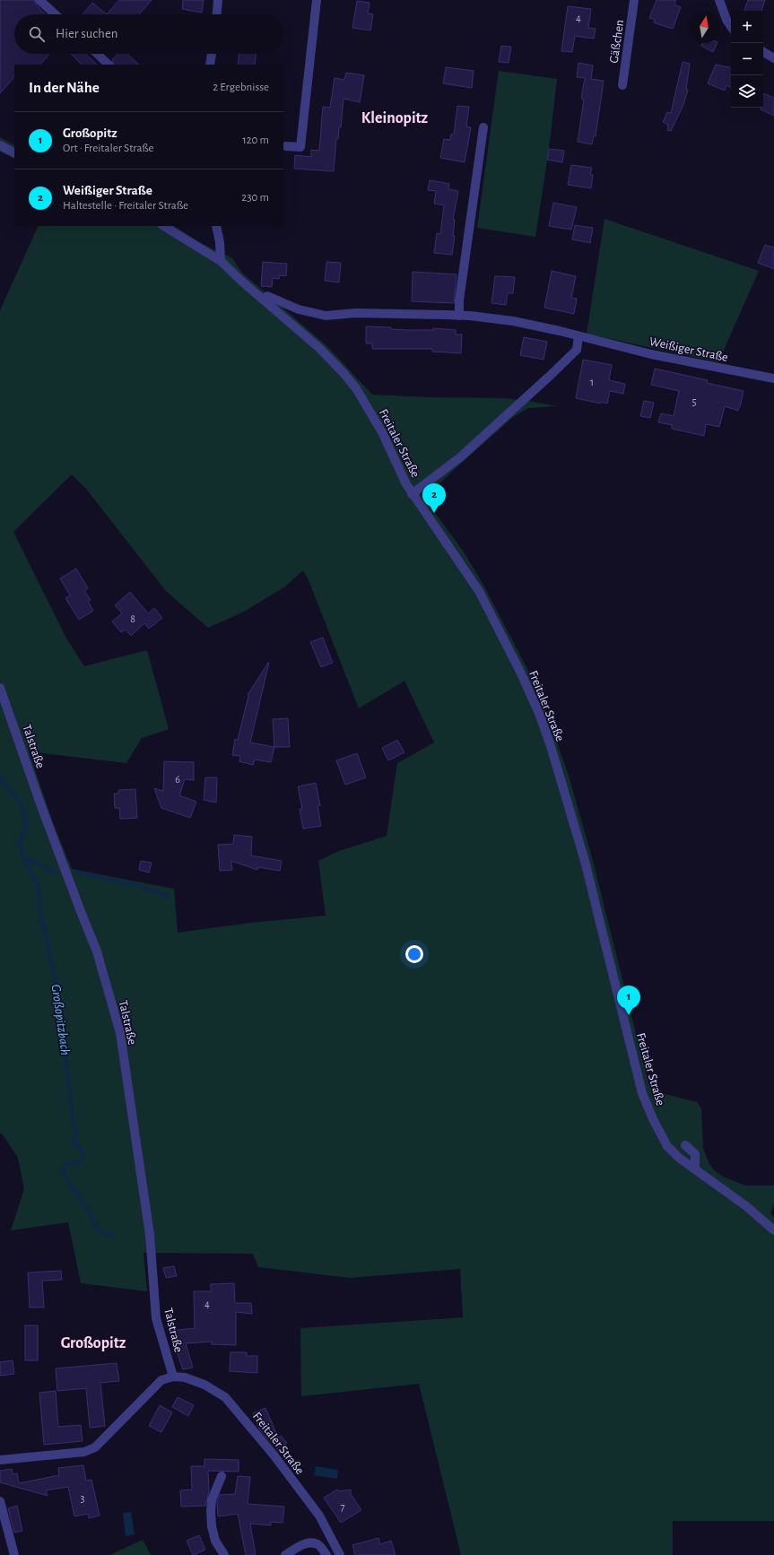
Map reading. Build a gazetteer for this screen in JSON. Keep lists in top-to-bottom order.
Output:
{
  "streets": {
    "street": [
      "Gäßchen",
      "Weißiger Straße",
      "Freitaler Straße",
      "Talstraße"
    ]
  },
  "crossings": [
    ["Weißiger Straße", "Freitaler Straße"],
    ["Freitaler Straße", "Talstraße"]
  ],
  "districts": ["Kleinopitz", "Großopitz"],
  "water": ["Großopitzbach"],
  "house_numbers": [
    "4",
    "1",
    "5",
    "8",
    "6",
    "4",
    "3",
    "7"
  ],
  "north": "top",
  "page": {
    "map_buttons": ["+", "−"],
    "search": "Hier suchen",
    "heading": ["In der Nähe", "2 Ergebnisse"],
    "list": [
      {
        "mark": "1",
        "name": "Großopitz",
        "note": "Ort · Freitaler Straße",
        "value": "120 m"
      },
      {
        "mark": "2",
        "name": "Weißiger Straße",
        "note": "Haltestelle · Freitaler Straße",
        "value": "230 m"
      }
    ],
    "pins": ["2", "1"]
  }
}
